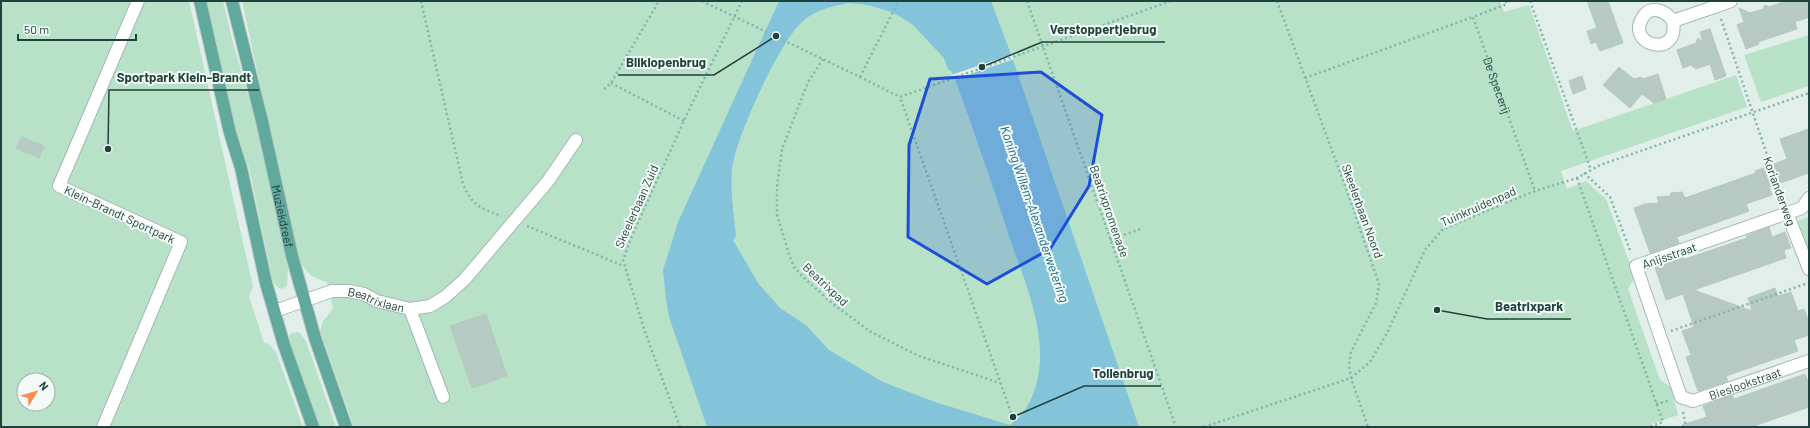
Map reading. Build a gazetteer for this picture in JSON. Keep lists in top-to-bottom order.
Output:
{
  "streets": {
    "main road": ["Muziekdreef"],
    "street": [
      "Korianderweg",
      "Klein-Brandt Sportpark",
      "Anijsstraat",
      "Beatrixlaan",
      "Bieslookstraat"
    ],
    "path": [
      "De Specerij",
      "Skeelerbaan Zuid",
      "Tuinkruidenpad",
      "Beatrixpromenade",
      "Skeelerbaan Noord",
      "Beatrixpad"
    ]
  },
  "crossings": [
    ["De Specerij", "Tuinkruidenpad"],
    ["Korianderweg", "Tuinkruidenpad"],
    ["Korianderweg", "Anijsstraat"],
    ["Tuinkruidenpad", "Skeelerbaan Noord"],
    ["Muziekdreef", "Beatrixlaan"],
    ["Anijsstraat", "Bieslookstraat"]
  ],
  "water": ["Koning Willem-Alexanderwetering"],
  "places": [
    "Bliklopenbrug",
    "Verstoppertjebrug",
    "Sportpark Klein-Brandt",
    "Beatrixpark",
    "Tollenbrug"
  ],
  "scale_bar": "50 m",
  "north": "top right"
}
